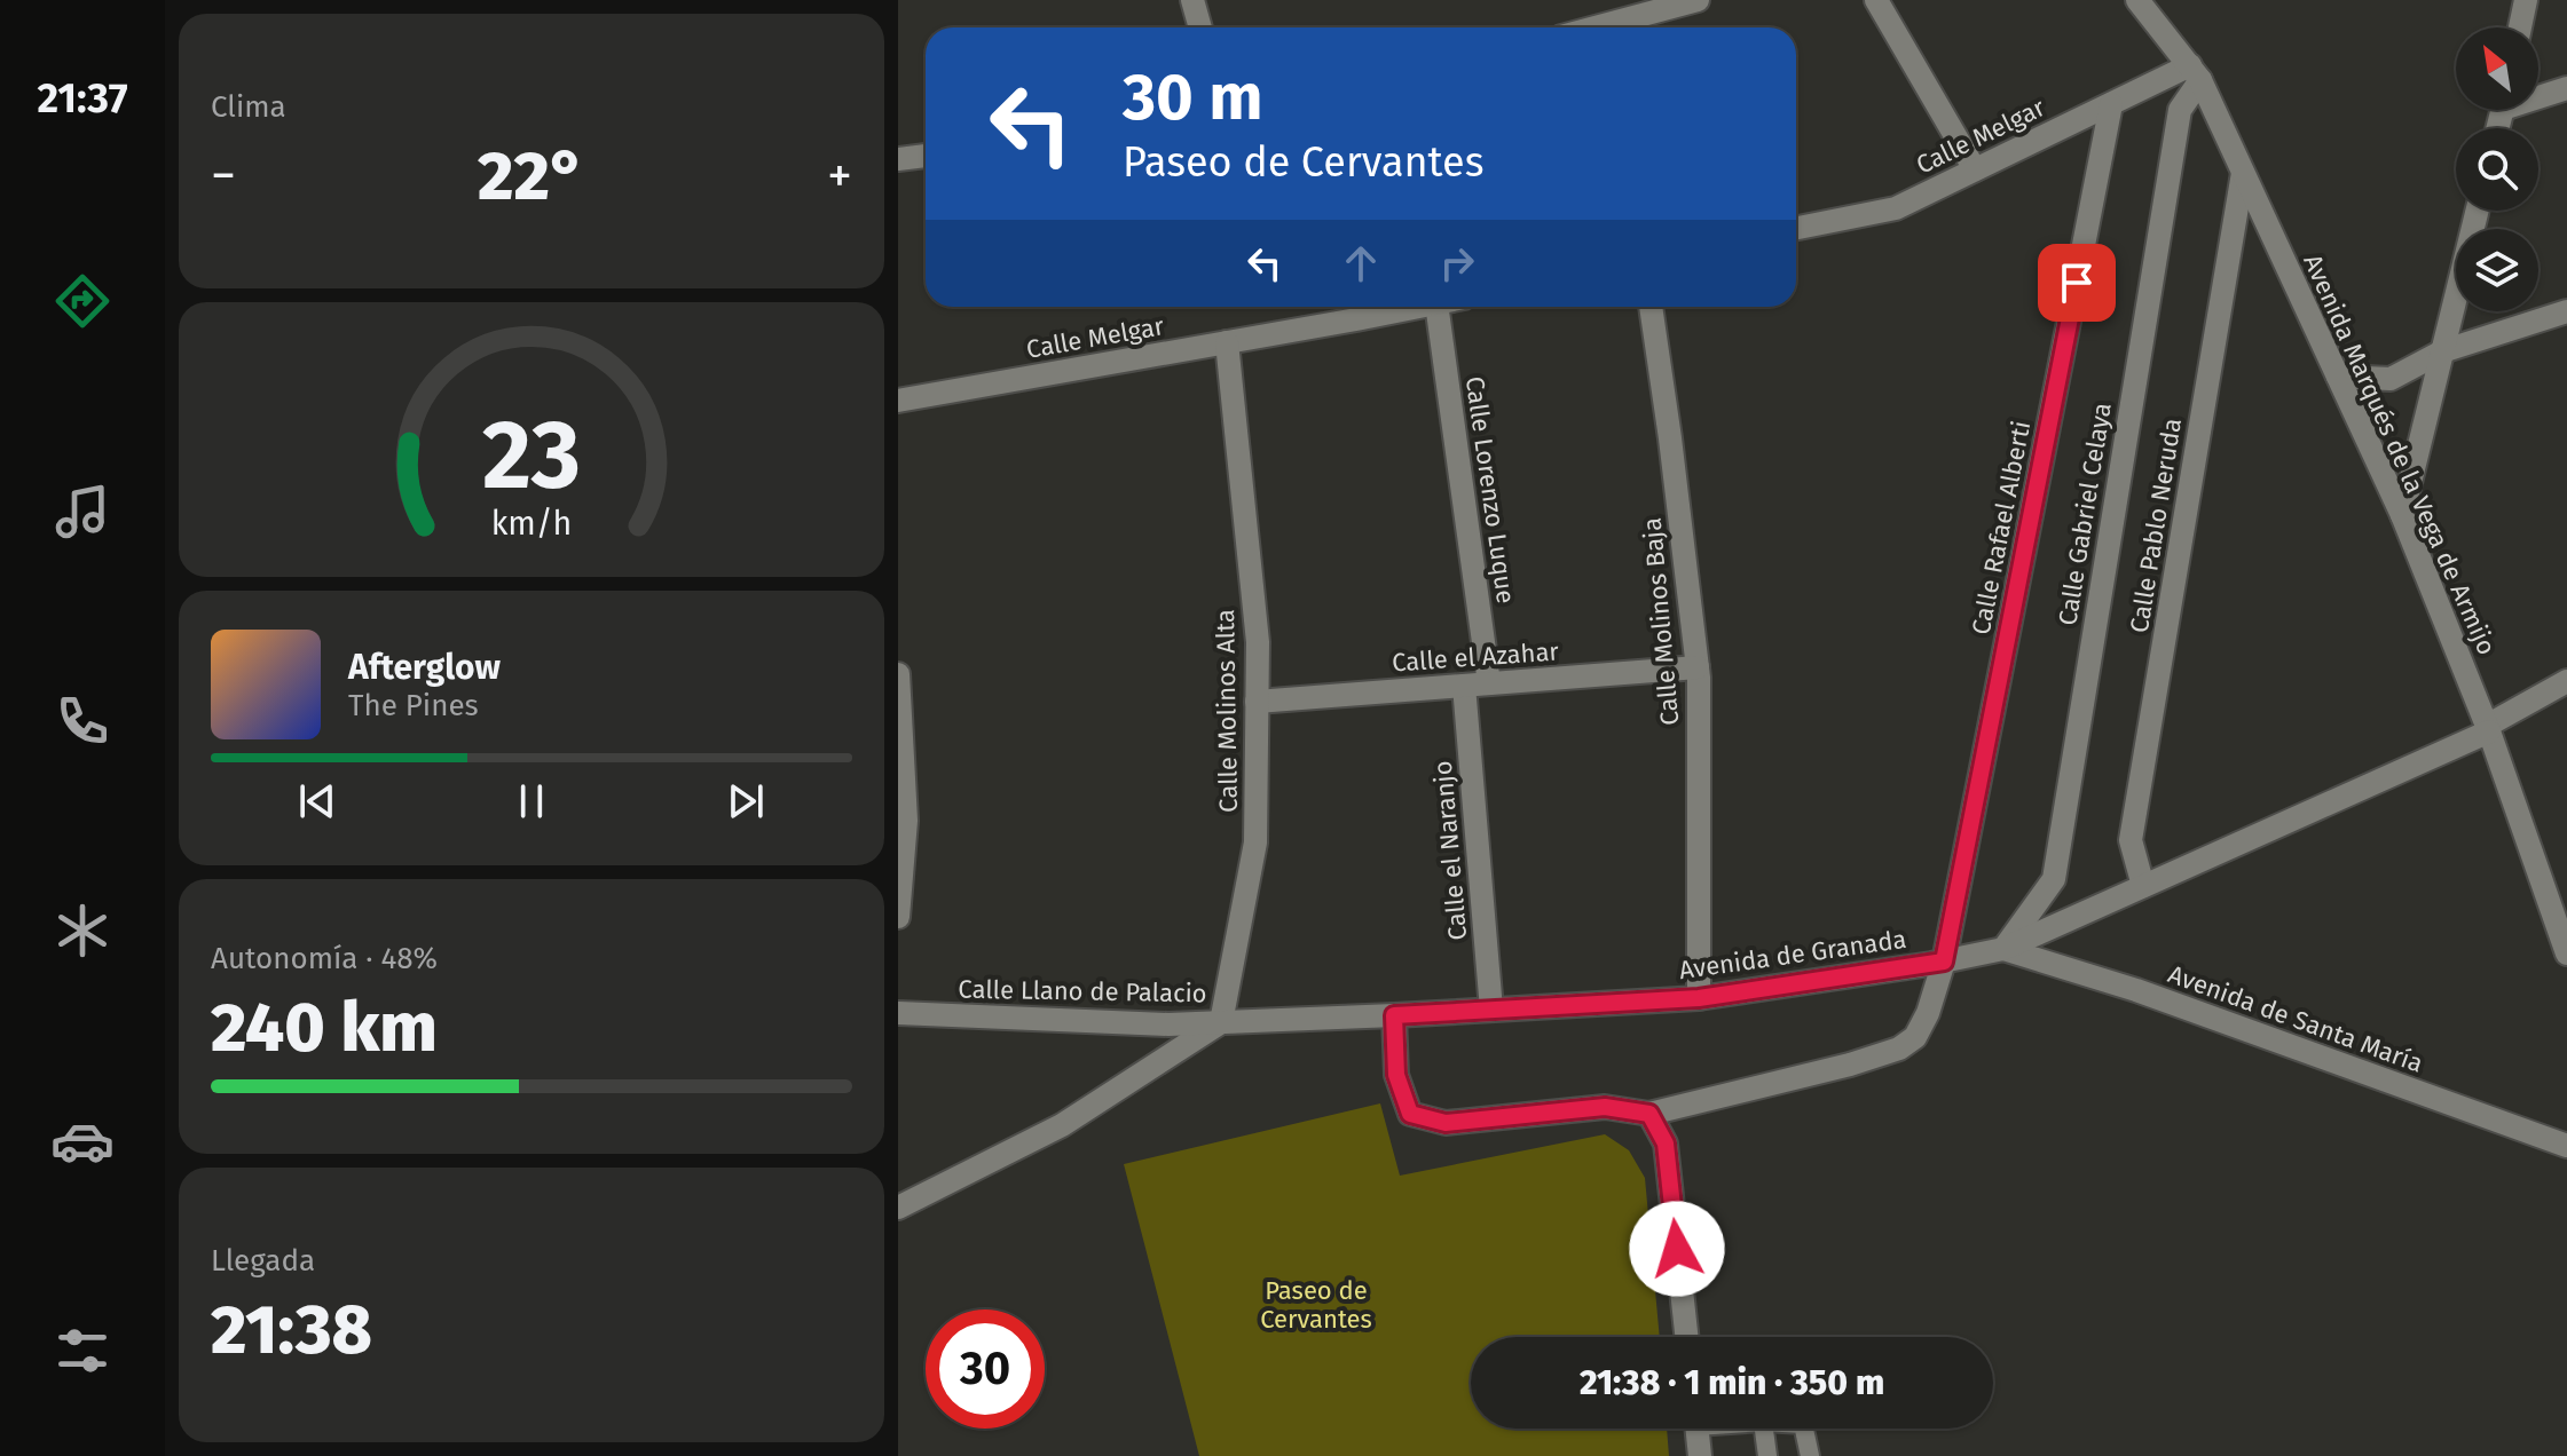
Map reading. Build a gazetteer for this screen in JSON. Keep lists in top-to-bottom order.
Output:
{
  "streets": {
    "street": [
      "Calle Melgar",
      "Avenida Marqués de la Vega de Armijo",
      "Calle Lorenzo Luque",
      "Calle Gabriel Celaya",
      "Calle Pablo Neruda",
      "Calle Rafael Alberti",
      "Calle Molinos Baja",
      "Calle el Azahar",
      "Calle Molinos Alta",
      "Calle el Naranjo",
      "Avenida de Granada",
      "Calle Llano de Palacio",
      "Avenida de Santa María"
    ]
  },
  "crossings": [
    ["Calle Melgar", "Avenida Marqués de la Vega de Armijo"],
    ["Calle Melgar", "Calle Gabriel Celaya"],
    ["Calle Melgar", "Calle Rafael Alberti"],
    ["Calle Melgar", "Calle Molinos Alta"],
    ["Avenida Marqués de la Vega de Armijo", "Calle Gabriel Celaya"],
    ["Avenida Marqués de la Vega de Armijo", "Calle Pablo Neruda"],
    ["Avenida Marqués de la Vega de Armijo", "Avenida de Granada"],
    ["Calle Lorenzo Luque", "Calle el Azahar"],
    ["Calle Gabriel Celaya", "Avenida de Granada"],
    ["Calle Gabriel Celaya", "Avenida de Santa María"],
    ["Calle Pablo Neruda", "Avenida de Granada"],
    ["Calle Rafael Alberti", "Avenida de Granada"],
    ["Calle Molinos Baja", "Calle el Azahar"],
    ["Calle Molinos Baja", "Avenida de Granada"],
    ["Calle el Azahar", "Calle Molinos Alta"],
    ["Calle el Azahar", "Calle el Naranjo"],
    ["Calle Molinos Alta", "Avenida de Granada"],
    ["Calle Molinos Alta", "Calle Llano de Palacio"],
    ["Calle el Naranjo", "Avenida de Granada"],
    ["Avenida de Granada", "Calle Llano de Palacio"],
    ["Avenida de Granada", "Avenida de Santa María"]
  ],
  "parks": ["Paseo de Cervantes"],
  "north": "top left",
  "page": {
    "tabs": "21:37",
    "tile": [
      "Clima",
      ["Autonomía · 48%", "240 km"],
      ["Llegada", "21:38"]
    ],
    "turn": ["30 m", "Paseo de Cervantes"],
    "heat": ["−", "22°", "+"],
    "song": ["Afterglow", "The Pines"],
    "limit": "30",
    "trip": "21:38 · 1 min · 350 m",
    "gauge": ["23", "km/h"]
  }
}
